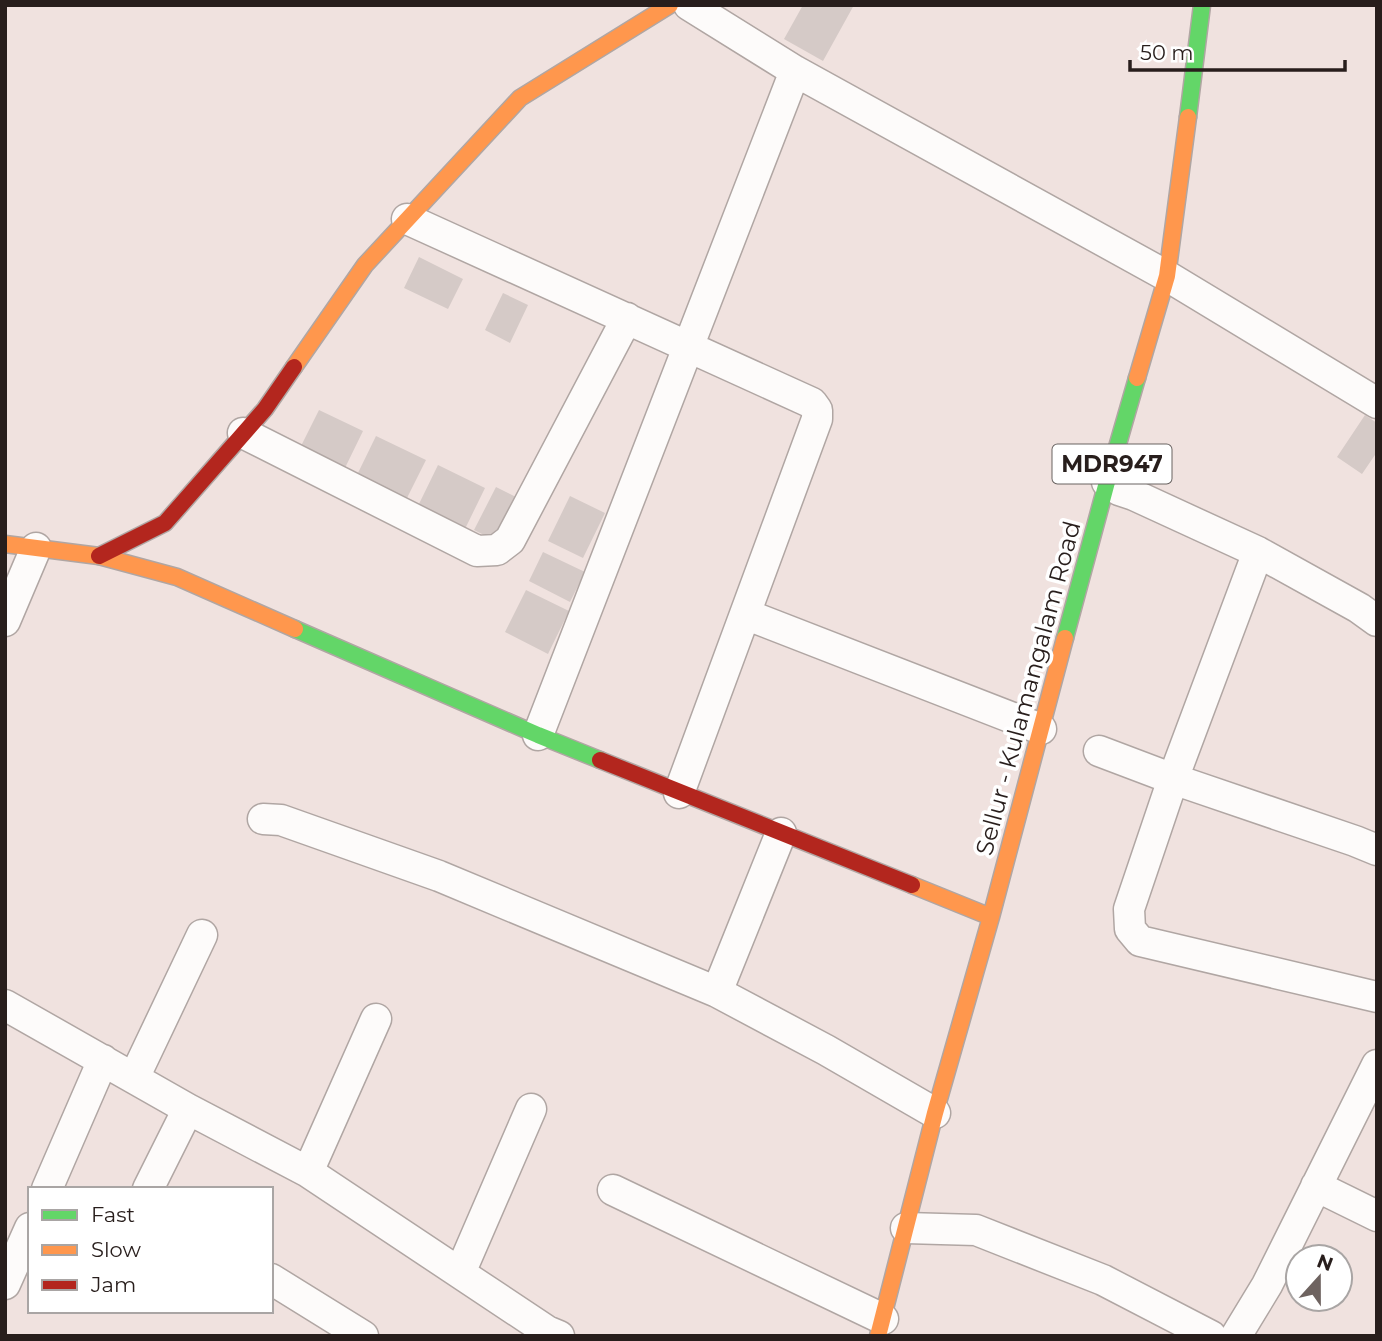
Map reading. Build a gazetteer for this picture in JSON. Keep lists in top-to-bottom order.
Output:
{
  "streets": {
    "main road": ["MDR947", "Sellur - Kulamangalam Road"]
  },
  "legend": ["Fast", "Slow", "Jam"],
  "scale_bar": "50 m",
  "north": "top"
}
